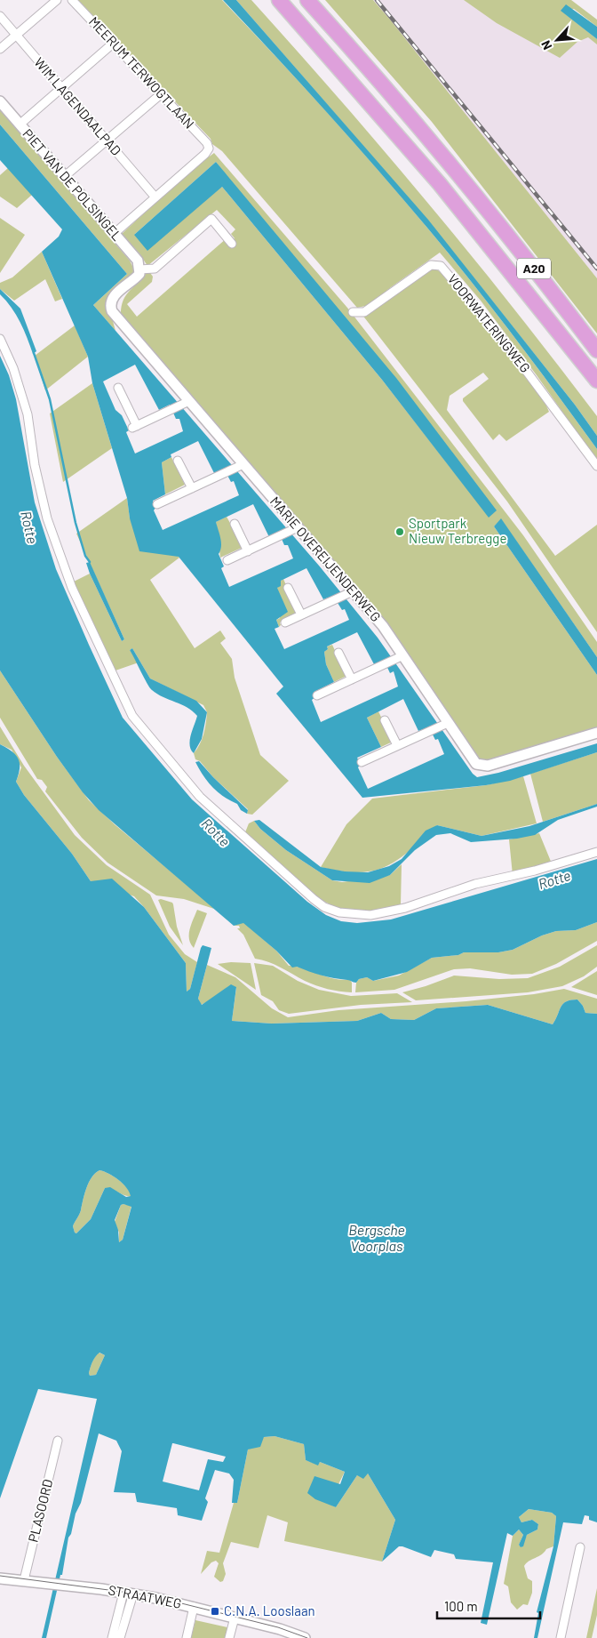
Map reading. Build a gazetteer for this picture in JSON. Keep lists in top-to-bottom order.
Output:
{
  "streets": {
    "highway": ["A20"],
    "street": [
      "MEERUM TERWOGTLAAN",
      "WIM LAGENDAALPAD",
      "PIET VAN DE POLSINGEL",
      "VOORWATERINGWEG",
      "MARIE OVEREIJENDERWEG",
      "PLASOORD",
      "STRAATWEG"
    ]
  },
  "crossings": [
    ["MEERUM TERWOGTLAAN", "WIM LAGENDAALPAD"],
    ["PIET VAN DE POLSINGEL", "MARIE OVEREIJENDERWEG"],
    ["PLASOORD", "STRAATWEG"]
  ],
  "water": ["Rotte", "Bergsche Voorplas"],
  "places": {
    "other": ["Sportpark Nieuw Terbregge"],
    "transit": ["C.N.A. Looslaan"]
  },
  "scale_bar": "100 m",
  "north": "bottom left"
}
